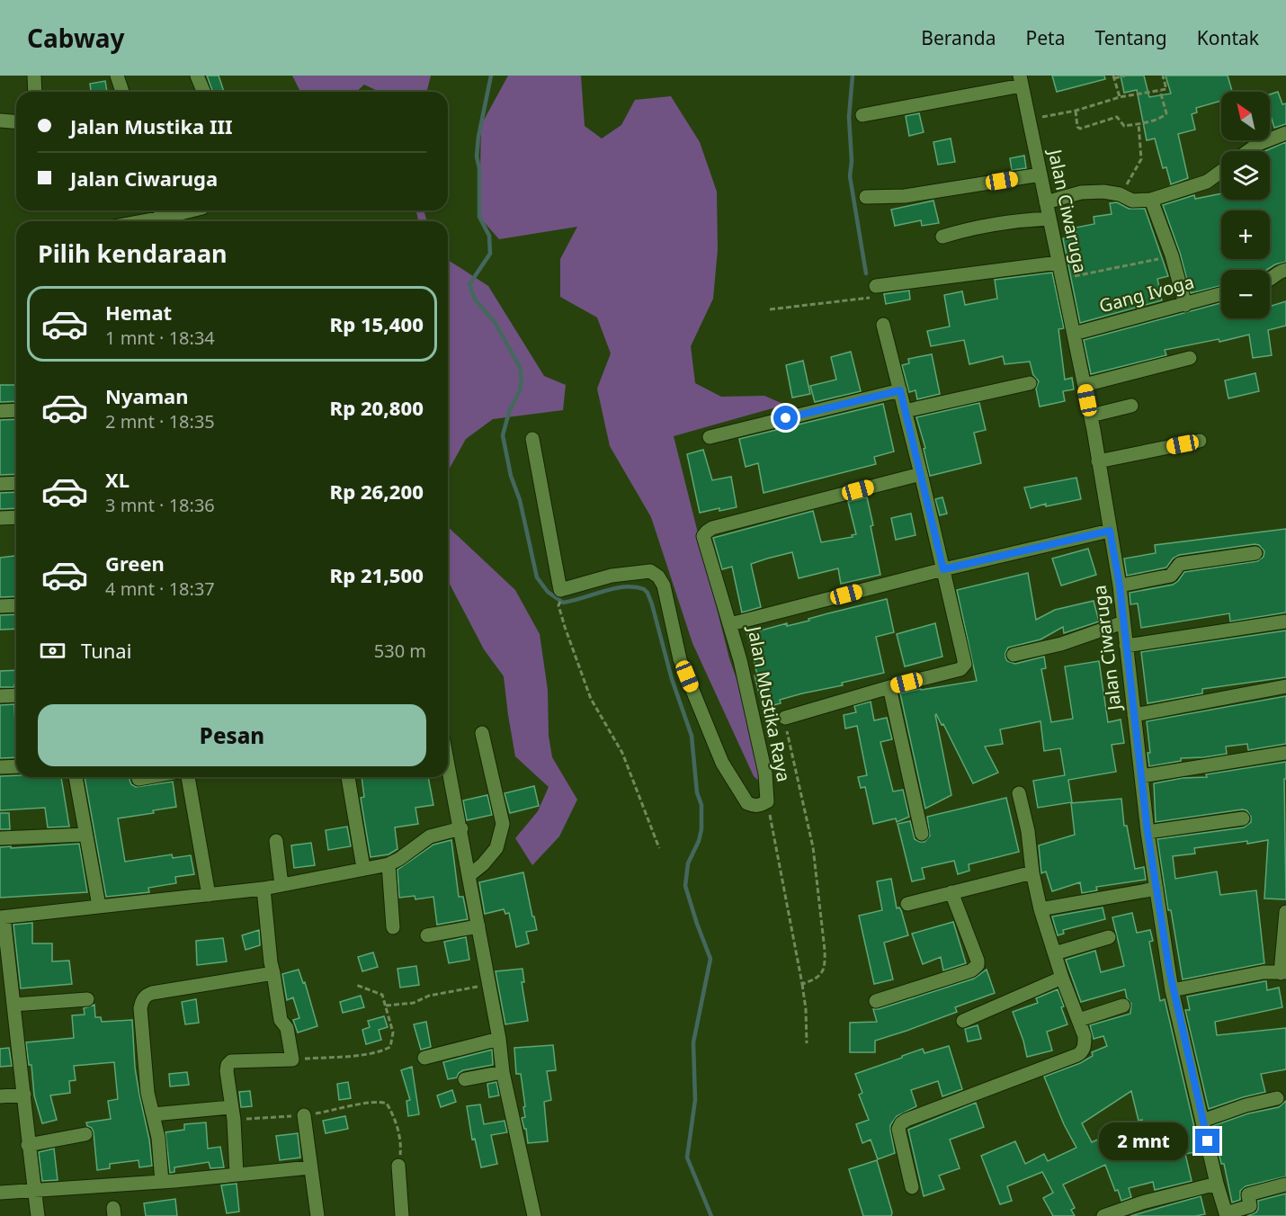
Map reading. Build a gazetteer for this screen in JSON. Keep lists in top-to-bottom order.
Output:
{
  "streets": {
    "street": ["Jalan Ciwaruga", "Gang Ivoga", "Jalan Mustika Raya"]
  },
  "crossings": [
    ["Jalan Ciwaruga", "Gang Ivoga"],
    ["Jalan Ciwaruga", "Jalan Mustika Raya"]
  ],
  "north": "top left",
  "page": {
    "header": "Cabway",
    "nav": [
      "Beranda",
      "Peta",
      "Tentang",
      "Kontak"
    ],
    "map_buttons": ["+", "−"],
    "banner": ["Jalan Mustika III", "Jalan Ciwaruga"],
    "heading": "Pilih kendaraan",
    "list": [
      {
        "name": "Hemat",
        "note": "1 mnt · 18:34",
        "value": "Rp 15,400"
      },
      {
        "name": "Nyaman",
        "note": "2 mnt · 18:35",
        "value": "Rp 20,800"
      },
      {
        "name": "XL",
        "note": "3 mnt · 18:36",
        "value": "Rp 26,200"
      },
      {
        "name": "Green",
        "note": "4 mnt · 18:37",
        "value": "Rp 21,500"
      }
    ],
    "pay": ["Tunai", "530 m"],
    "buttons": "Pesan",
    "bubble": "2 mnt"
  }
}
